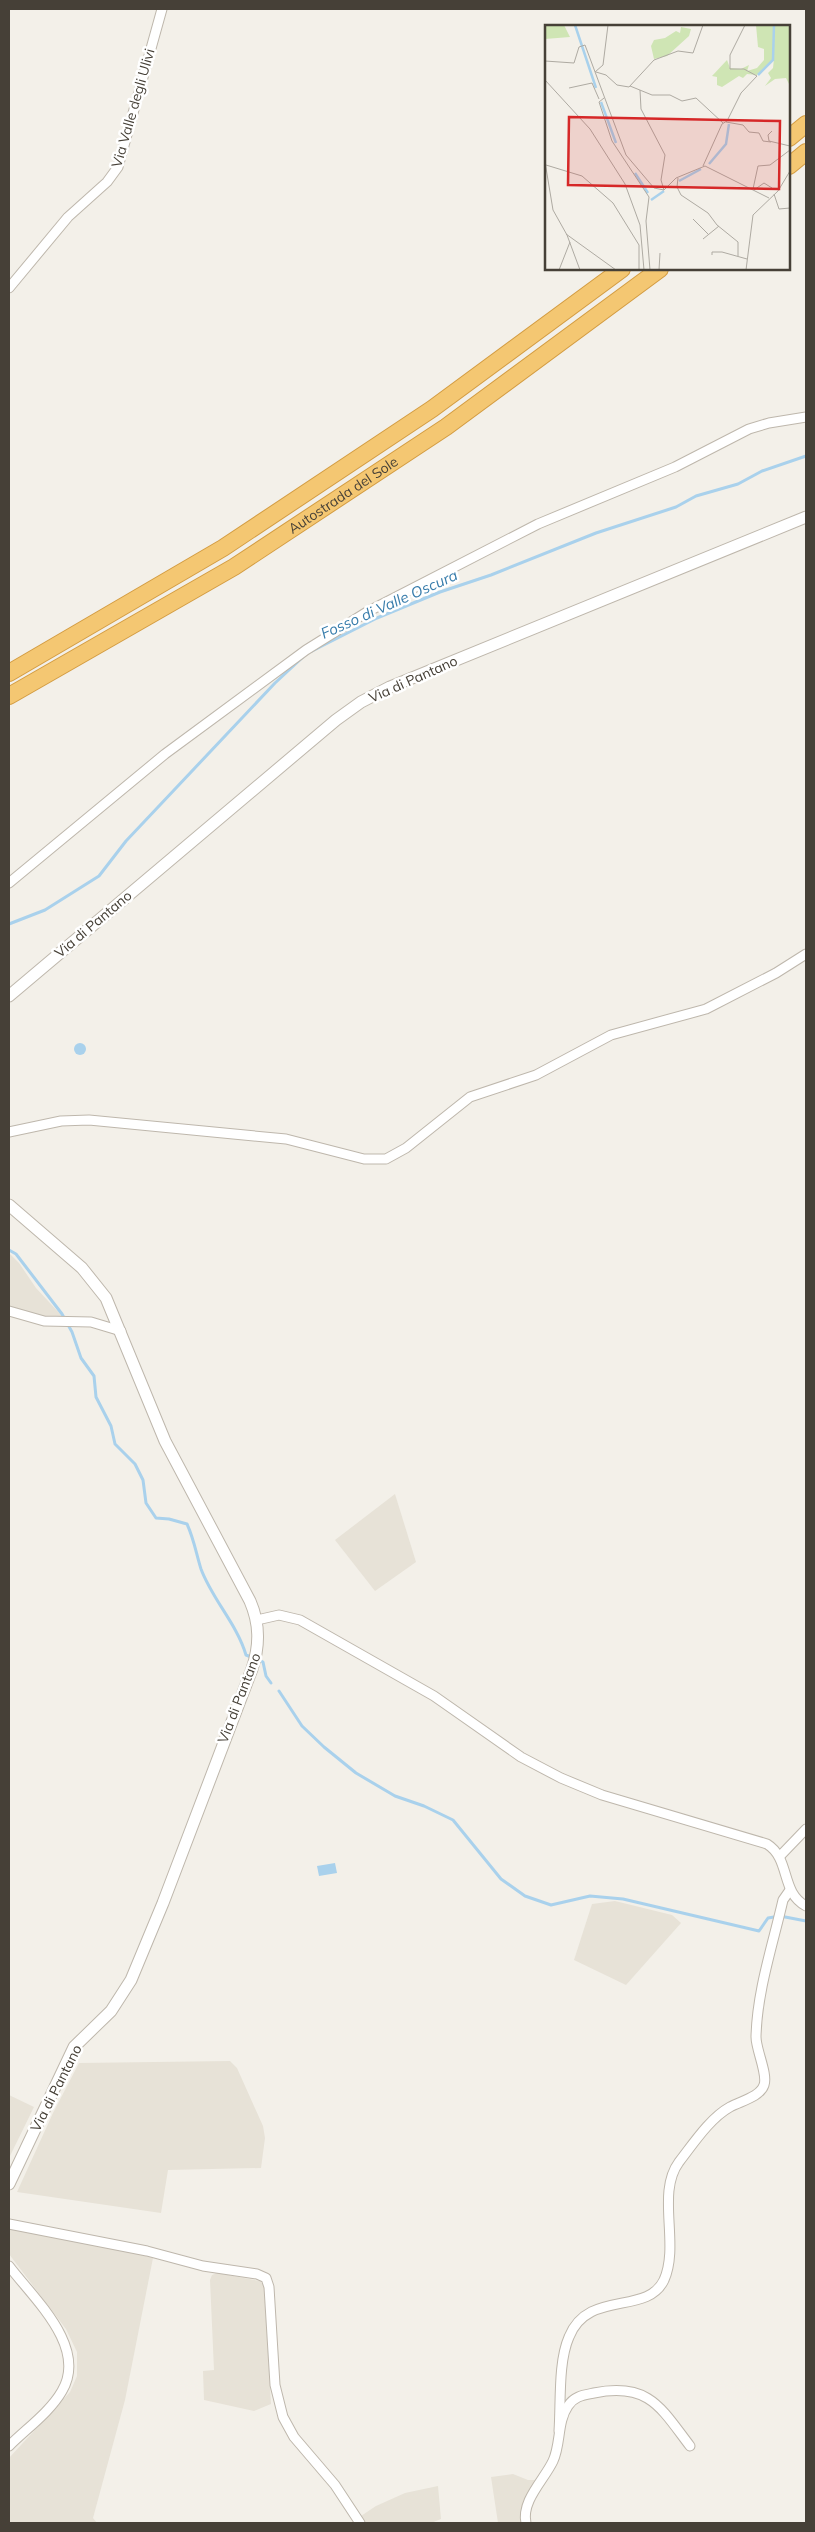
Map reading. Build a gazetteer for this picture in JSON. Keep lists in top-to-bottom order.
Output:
{
  "streets": {
    "highway": ["Autostrada del Sole"],
    "street": ["Via Valle degli Ulivi", "Via di Pantano"]
  },
  "water": ["Fosso di Valle Oscura"]
}
